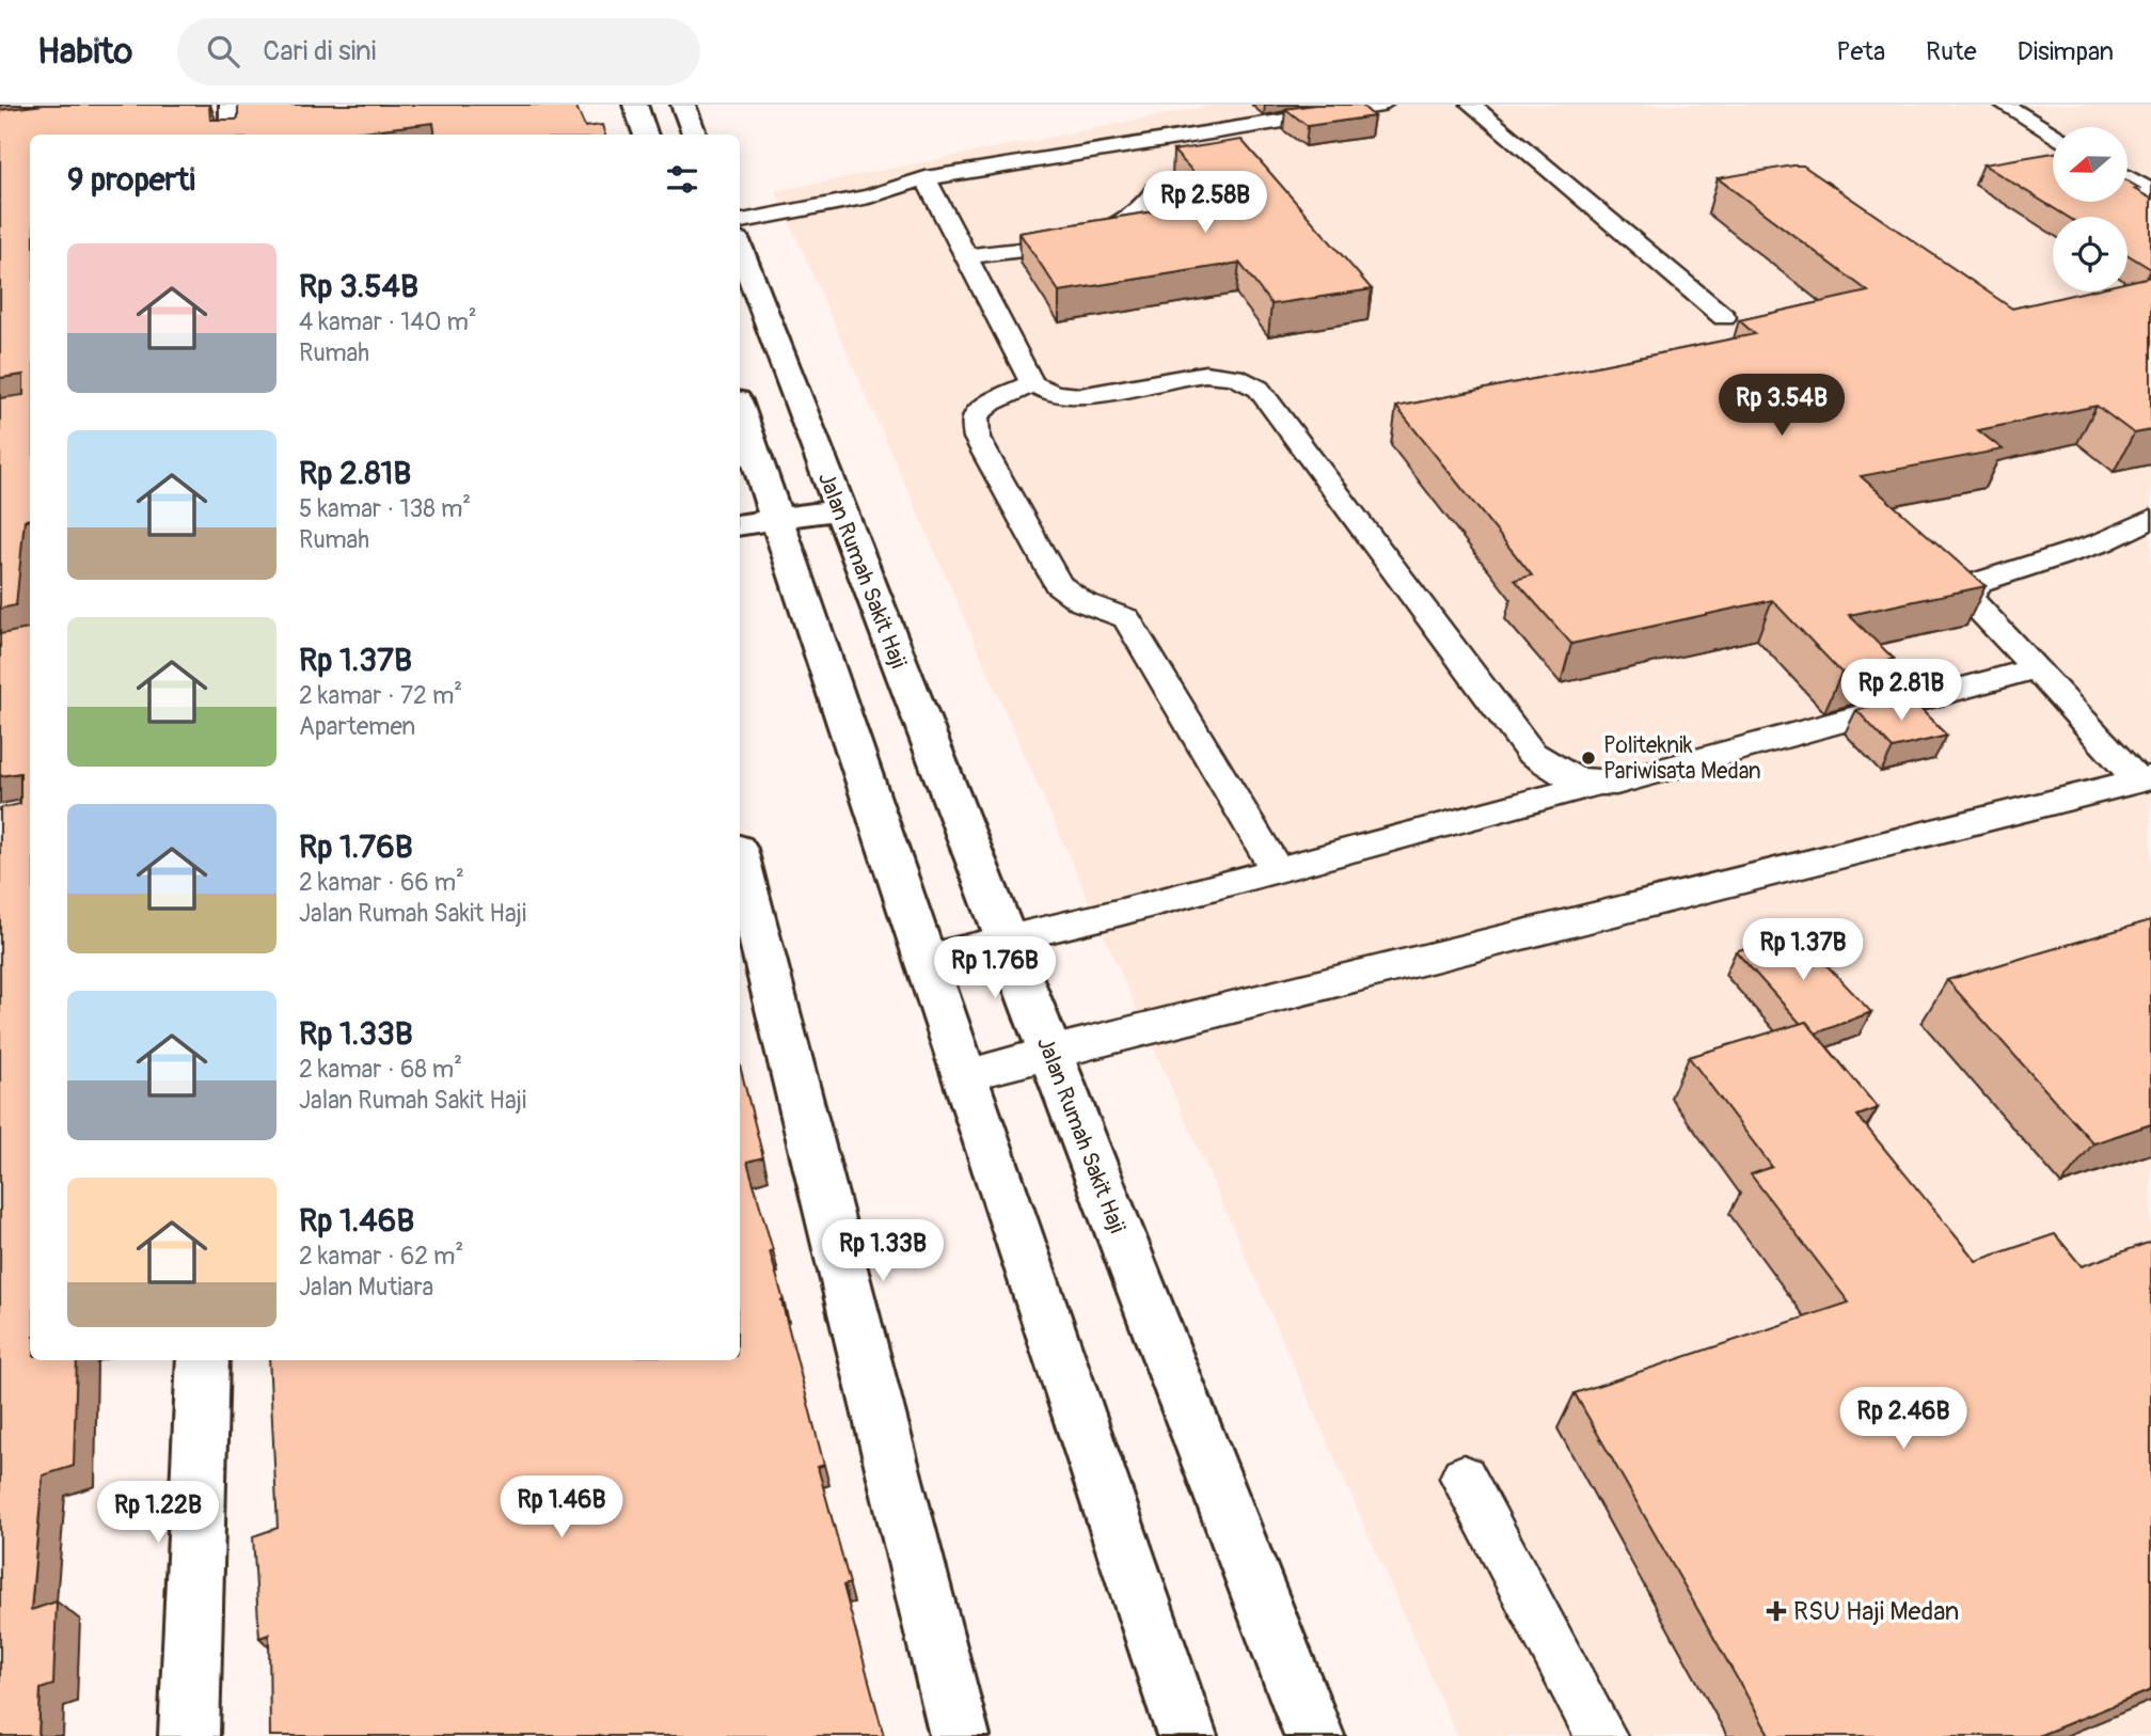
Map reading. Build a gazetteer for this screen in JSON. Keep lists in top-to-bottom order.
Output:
{
  "streets": {
    "street": ["Jalan Rumah Sakit Haji"]
  },
  "places": {
    "other": ["Politeknik Pariwisata Medan"],
    "health": ["RSU Haji Medan"]
  },
  "north": "left",
  "page": {
    "header": "Habito",
    "search": "Cari di sini",
    "nav": ["Peta", "Rute", "Disimpan"],
    "heading": "9 properti",
    "price": [
      "Rp 2.58B",
      "Rp 3.54B",
      "Rp 2.81B",
      "Rp 1.37B",
      "Rp 1.76B",
      "Rp 1.33B",
      "Rp 2.46B",
      "Rp 1.46B",
      "Rp 1.22B"
    ],
    "list": [
      {
        "name": "Rp 3.54B",
        "note": "4 kamar · 140 m² · Rumah"
      },
      {
        "name": "Rp 2.81B",
        "note": "5 kamar · 138 m² · Rumah"
      },
      {
        "name": "Rp 1.37B",
        "note": "2 kamar · 72 m² · Apartemen"
      },
      {
        "name": "Rp 1.76B",
        "note": "2 kamar · 66 m² · Jalan Rumah Sakit Haji"
      },
      {
        "name": "Rp 1.33B",
        "note": "2 kamar · 68 m² · Jalan Rumah Sakit Haji"
      },
      {
        "name": "Rp 1.46B",
        "note": "2 kamar · 62 m² · Jalan Mutiara"
      }
    ]
  }
}
